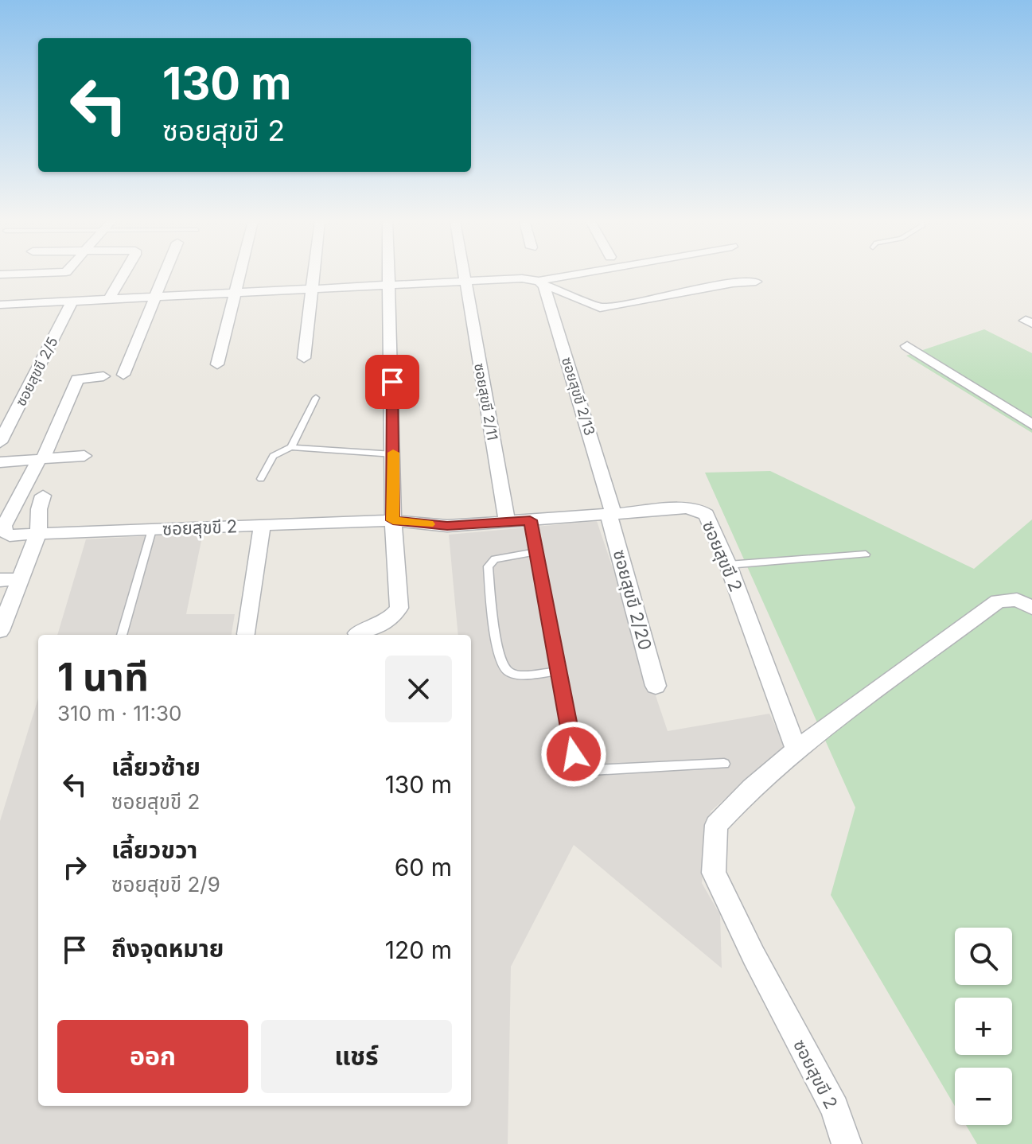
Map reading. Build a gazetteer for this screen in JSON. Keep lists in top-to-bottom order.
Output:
{
  "streets": {
    "street": [
      "ซอยสุขขี 2/5",
      "ซอยสุขขี 2/13",
      "ซอยสุขขี 2/11",
      "ซอยสุขขี 2",
      "ซอยสุขขี 2/20"
    ]
  },
  "crossings": [
    ["ซอยสุขขี 2/13", "ซอยสุขขี 2"],
    ["ซอยสุขขี 2/13", "ซอยสุขขี 2/20"],
    ["ซอยสุขขี 2/11", "ซอยสุขขี 2"],
    ["ซอยสุขขี 2", "ซอยสุขขี 2/20"]
  ],
  "page": {
    "turn": ["130 m", "ซอยสุขขี 2"],
    "heading": ["1 นาที", "310 m · 11:30"],
    "list": [
      {
        "name": "เลี้ยวซ้าย",
        "note": "ซอยสุขขี 2",
        "value": "130 m"
      },
      {
        "name": "เลี้ยวขวา",
        "note": "ซอยสุขขี 2/9",
        "value": "60 m"
      },
      {
        "name": "ถึงจุดหมาย",
        "value": "120 m"
      }
    ],
    "map_buttons": ["+", "−"],
    "buttons": ["ออก", "แชร์"]
  }
}
